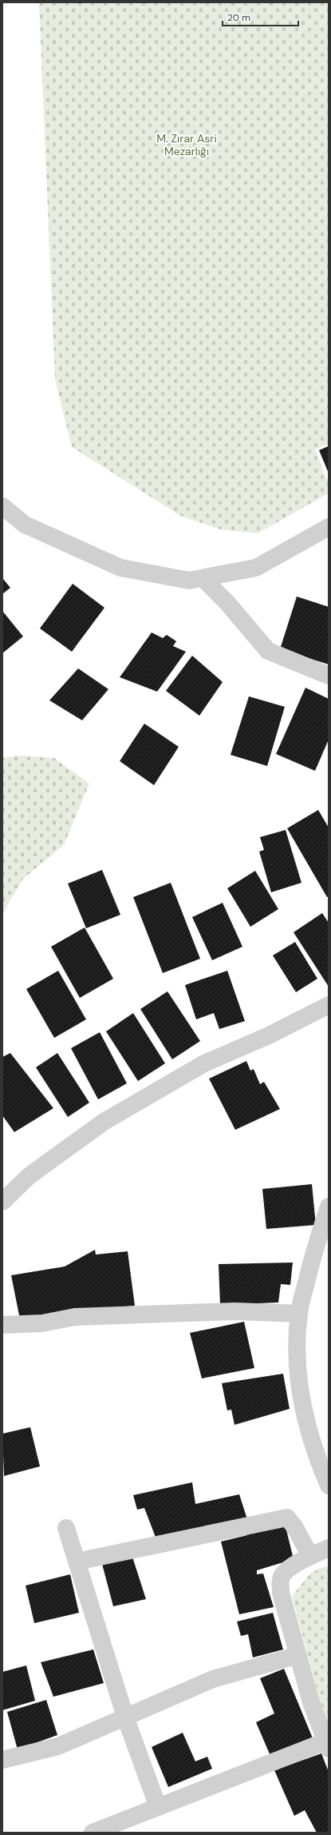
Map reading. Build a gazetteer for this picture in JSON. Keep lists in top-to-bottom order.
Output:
{
  "parks": ["M. Zırar Asri Mezarlığı"],
  "scale_bar": "20 m"
}
